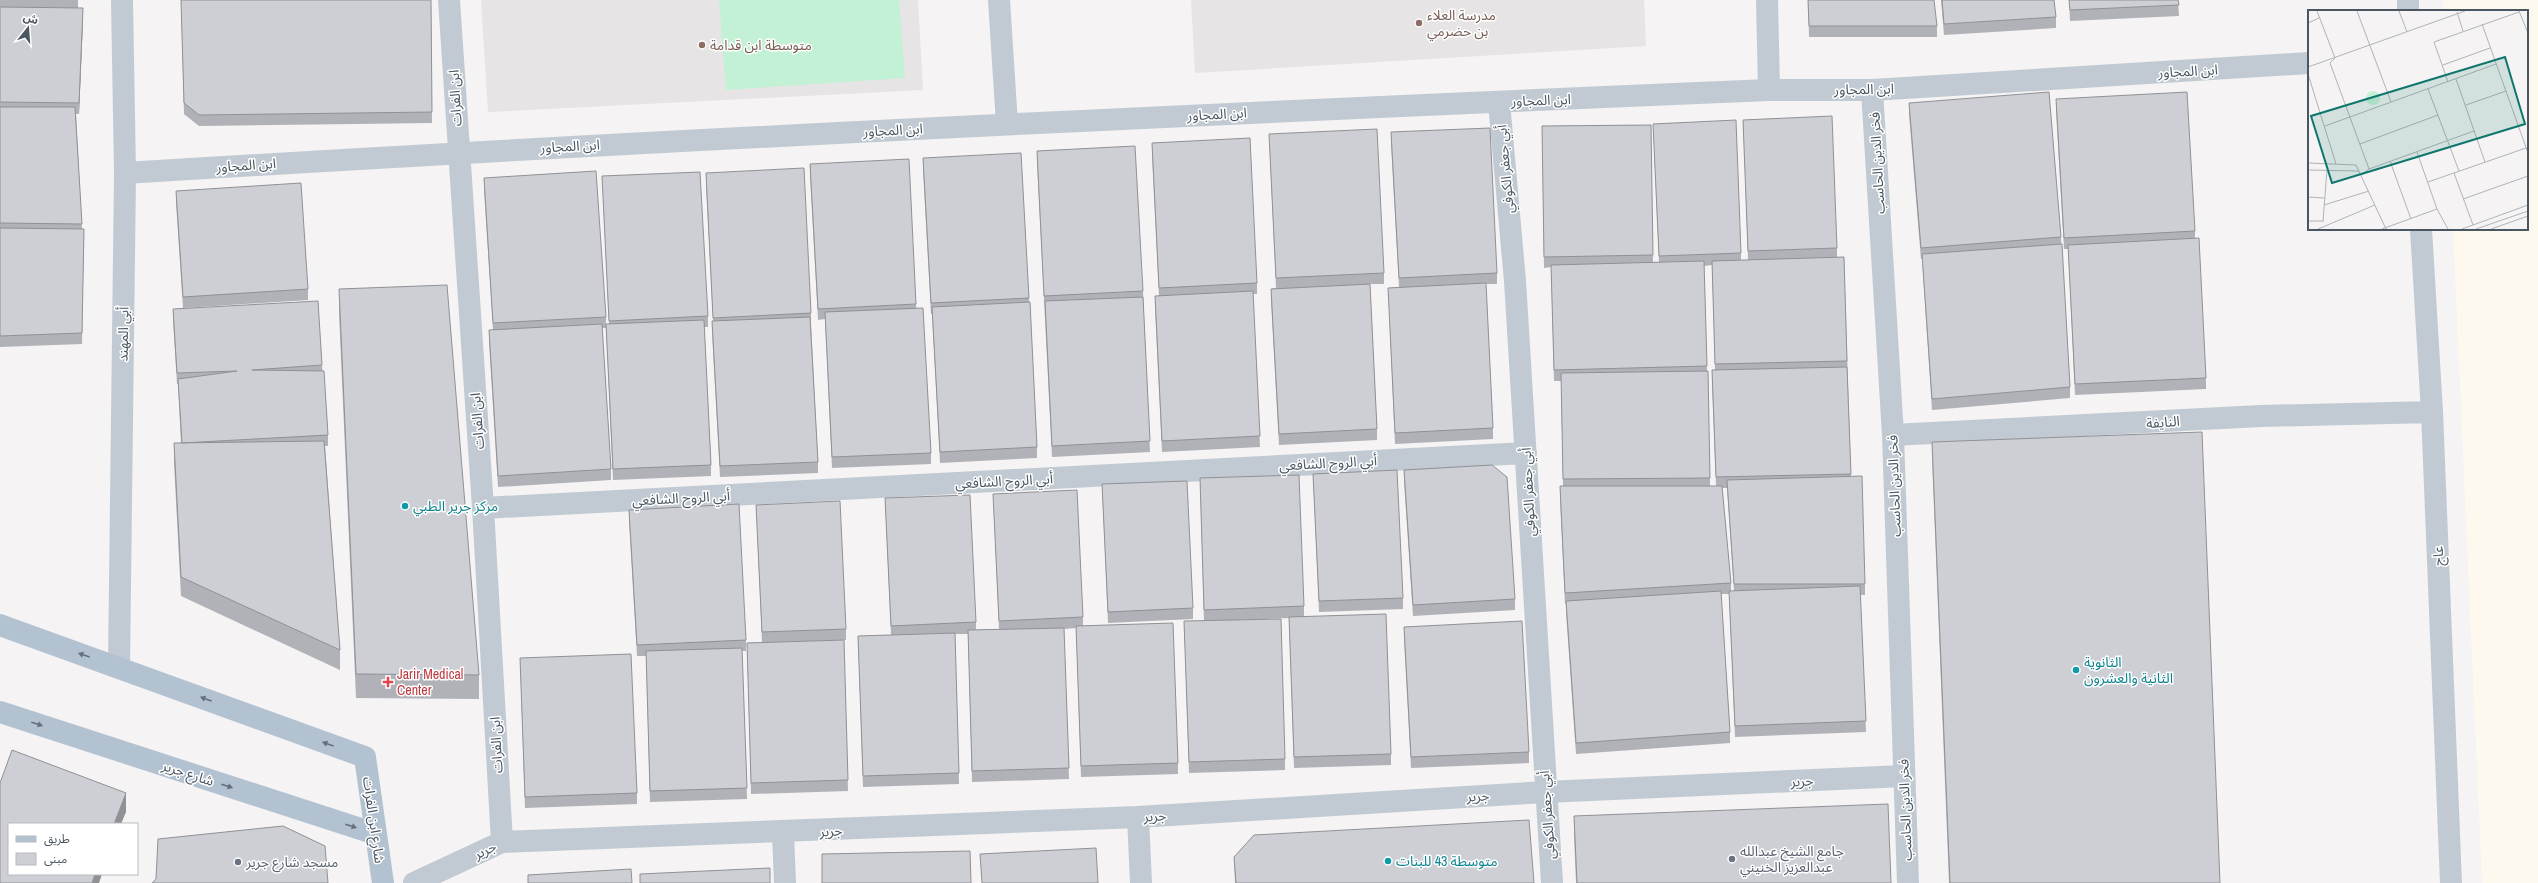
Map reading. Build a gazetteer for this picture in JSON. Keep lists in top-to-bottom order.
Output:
{
  "streets": {
    "main road": ["شارع جرير", "شارع ابن الفرات"],
    "street": [
      "ابن المجاور",
      "ابن الفرات",
      "فخر الدين الحاسب",
      "أبي جعفر الكوفي",
      "أبي المهند",
      "النايفة",
      "أبي الروح الشافعي",
      "عاج",
      "جرير"
    ]
  },
  "crossings": [
    ["ابن المجاور", "ابن الفرات"],
    ["ابن المجاور", "فخر الدين الحاسب"],
    ["ابن المجاور", "أبي جعفر الكوفي"],
    ["ابن المجاور", "أبي المهند"],
    ["ابن الفرات", "أبي الروح الشافعي"],
    ["ابن الفرات", "جرير"],
    ["فخر الدين الحاسب", "النايفة"],
    ["فخر الدين الحاسب", "جرير"],
    ["أبي جعفر الكوفي", "أبي الروح الشافعي"],
    ["أبي جعفر الكوفي", "جرير"],
    ["أبي المهند", "شارع ابن الفرات"],
    ["النايفة", "عاج"],
    ["شارع جرير", "شارع ابن الفرات"]
  ],
  "one_way": ["شارع جرير", "شارع ابن الفرات"],
  "places": {
    "other": [
      "مدرسة العلاء بن حضرمي",
      "متوسطة ابن قدامة",
      "مركز جرير الطبي",
      "الثانوية الثانية والعشرون",
      "جامع الشيخ عبدالله عبدالعزيز الخنيني",
      "متوسطة 43 للبنات",
      "مسجد شارع جرير"
    ],
    "health": ["Jarir Medical Center"]
  },
  "legend": ["طريق", "مبنى"],
  "north": "top"
}
